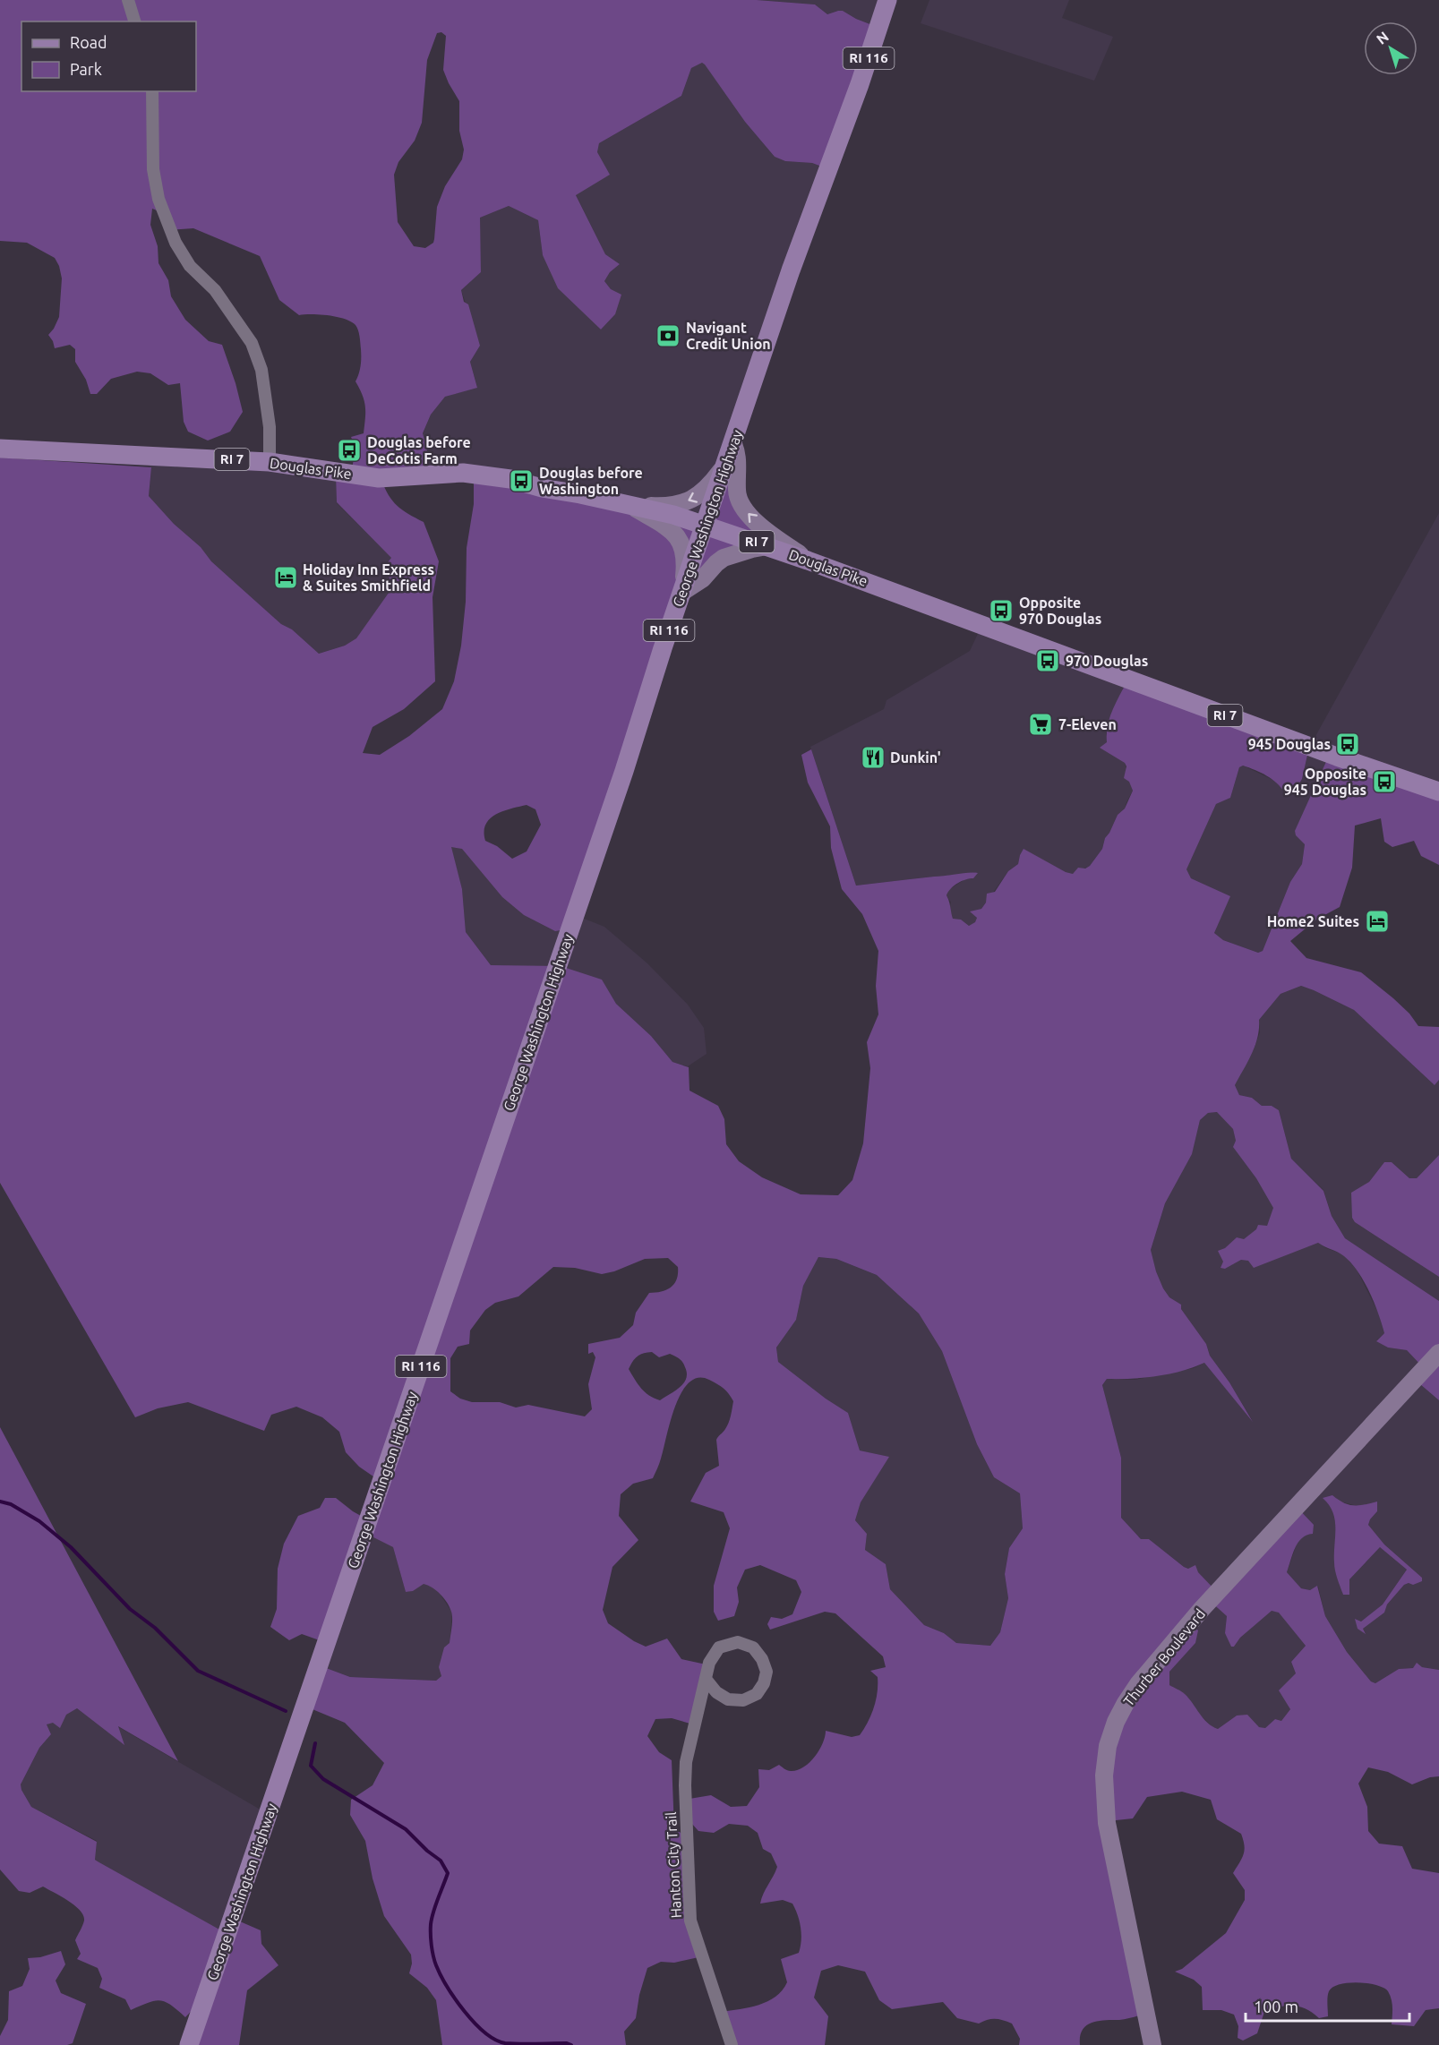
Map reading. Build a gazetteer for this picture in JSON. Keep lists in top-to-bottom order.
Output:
{
  "streets": {
    "main road": [
      "RI 116",
      "RI 7",
      "Douglas Pike",
      "George Washington Highway"
    ],
    "street": ["Thurber Boulevard", "Hanton City Trail"]
  },
  "crossings": [
    ["Douglas Pike", "George Washington Highway"]
  ],
  "places": {
    "bank": ["Navigant Credit Union"],
    "bus stop": [
      "Douglas before DeCotis Farm",
      "Douglas before Washington",
      "Opposite 970 Douglas",
      "970 Douglas",
      "945 Douglas",
      "Opposite 945 Douglas"
    ],
    "hotel": ["Holiday Inn Express & Suites Smithfield", "Home2 Suites"],
    "supermarket": ["7-Eleven"],
    "restaurant": ["Dunkin'"]
  },
  "legend": ["Road", "Park"],
  "scale_bar": "100 m",
  "north": "top left"
}
